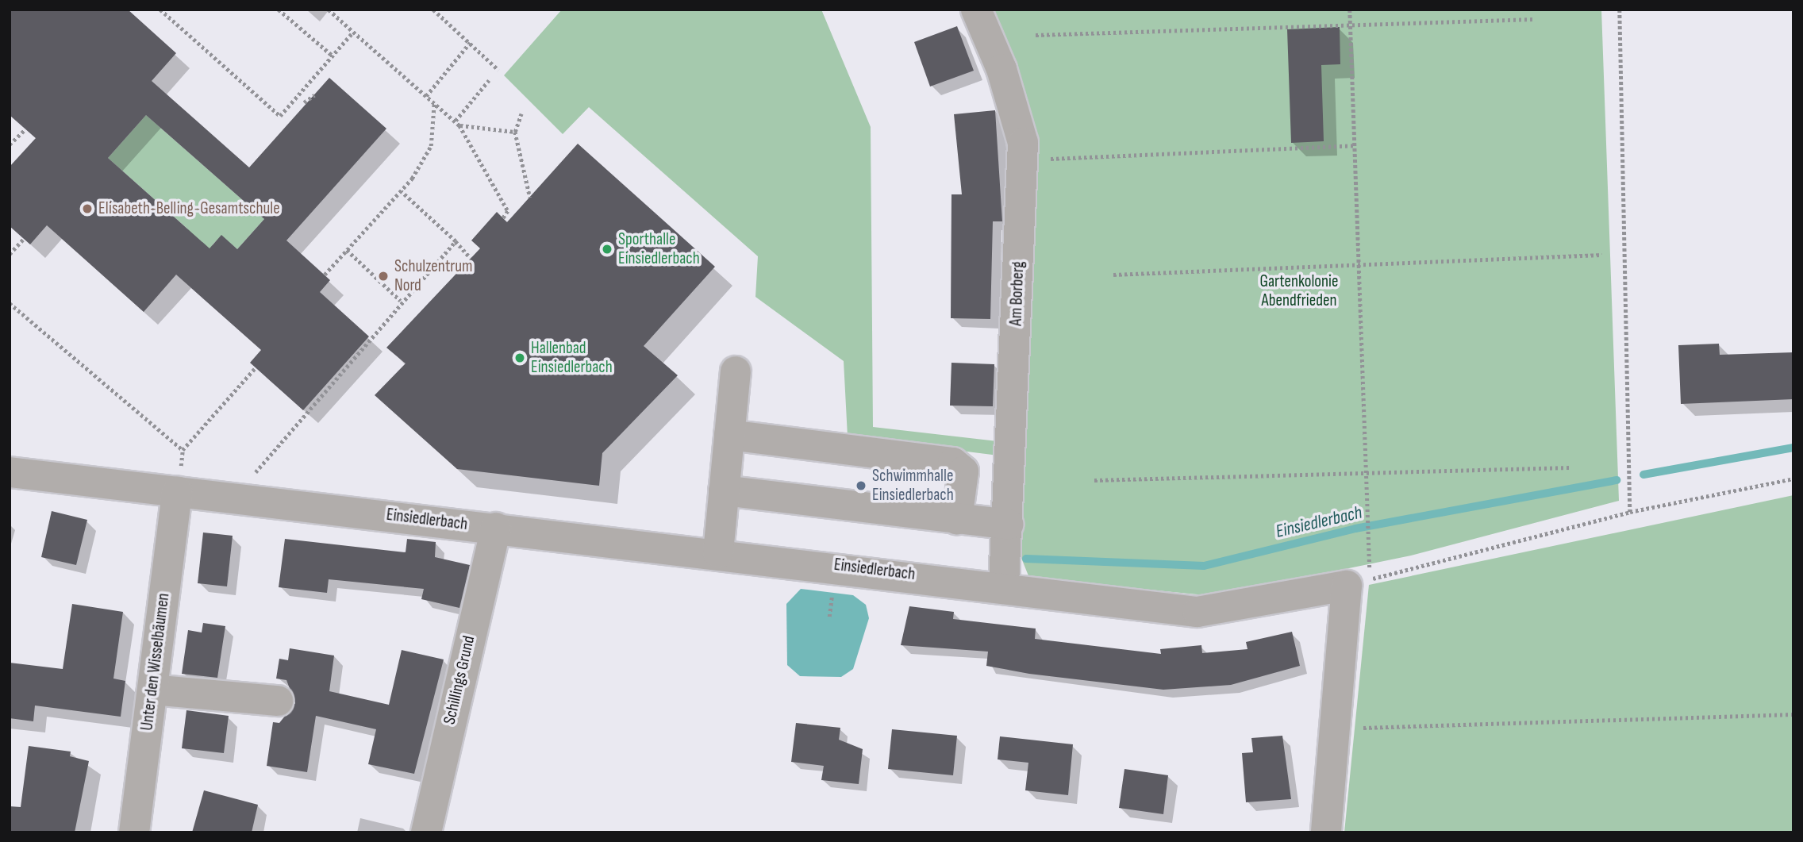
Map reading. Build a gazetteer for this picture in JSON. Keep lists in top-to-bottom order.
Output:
{
  "streets": {
    "street": [
      "Am Borberg",
      "Einsiedlerbach",
      "Unter den Wisselbäumen",
      "Schillings Grund"
    ]
  },
  "crossings": [
    ["Am Borberg", "Einsiedlerbach"],
    ["Einsiedlerbach", "Unter den Wisselbäumen"],
    ["Einsiedlerbach", "Schillings Grund"]
  ],
  "water": ["Einsiedlerbach"],
  "parks": ["Gartenkolonie Abendfrieden"],
  "places": [
    "Elisabeth-Belling-Gesamtschule",
    "Sporthalle Einsiedlerbach",
    "Schulzentrum Nord",
    "Hallenbad Einsiedlerbach",
    "Schwimmhalle Einsiedlerbach"
  ]
}
